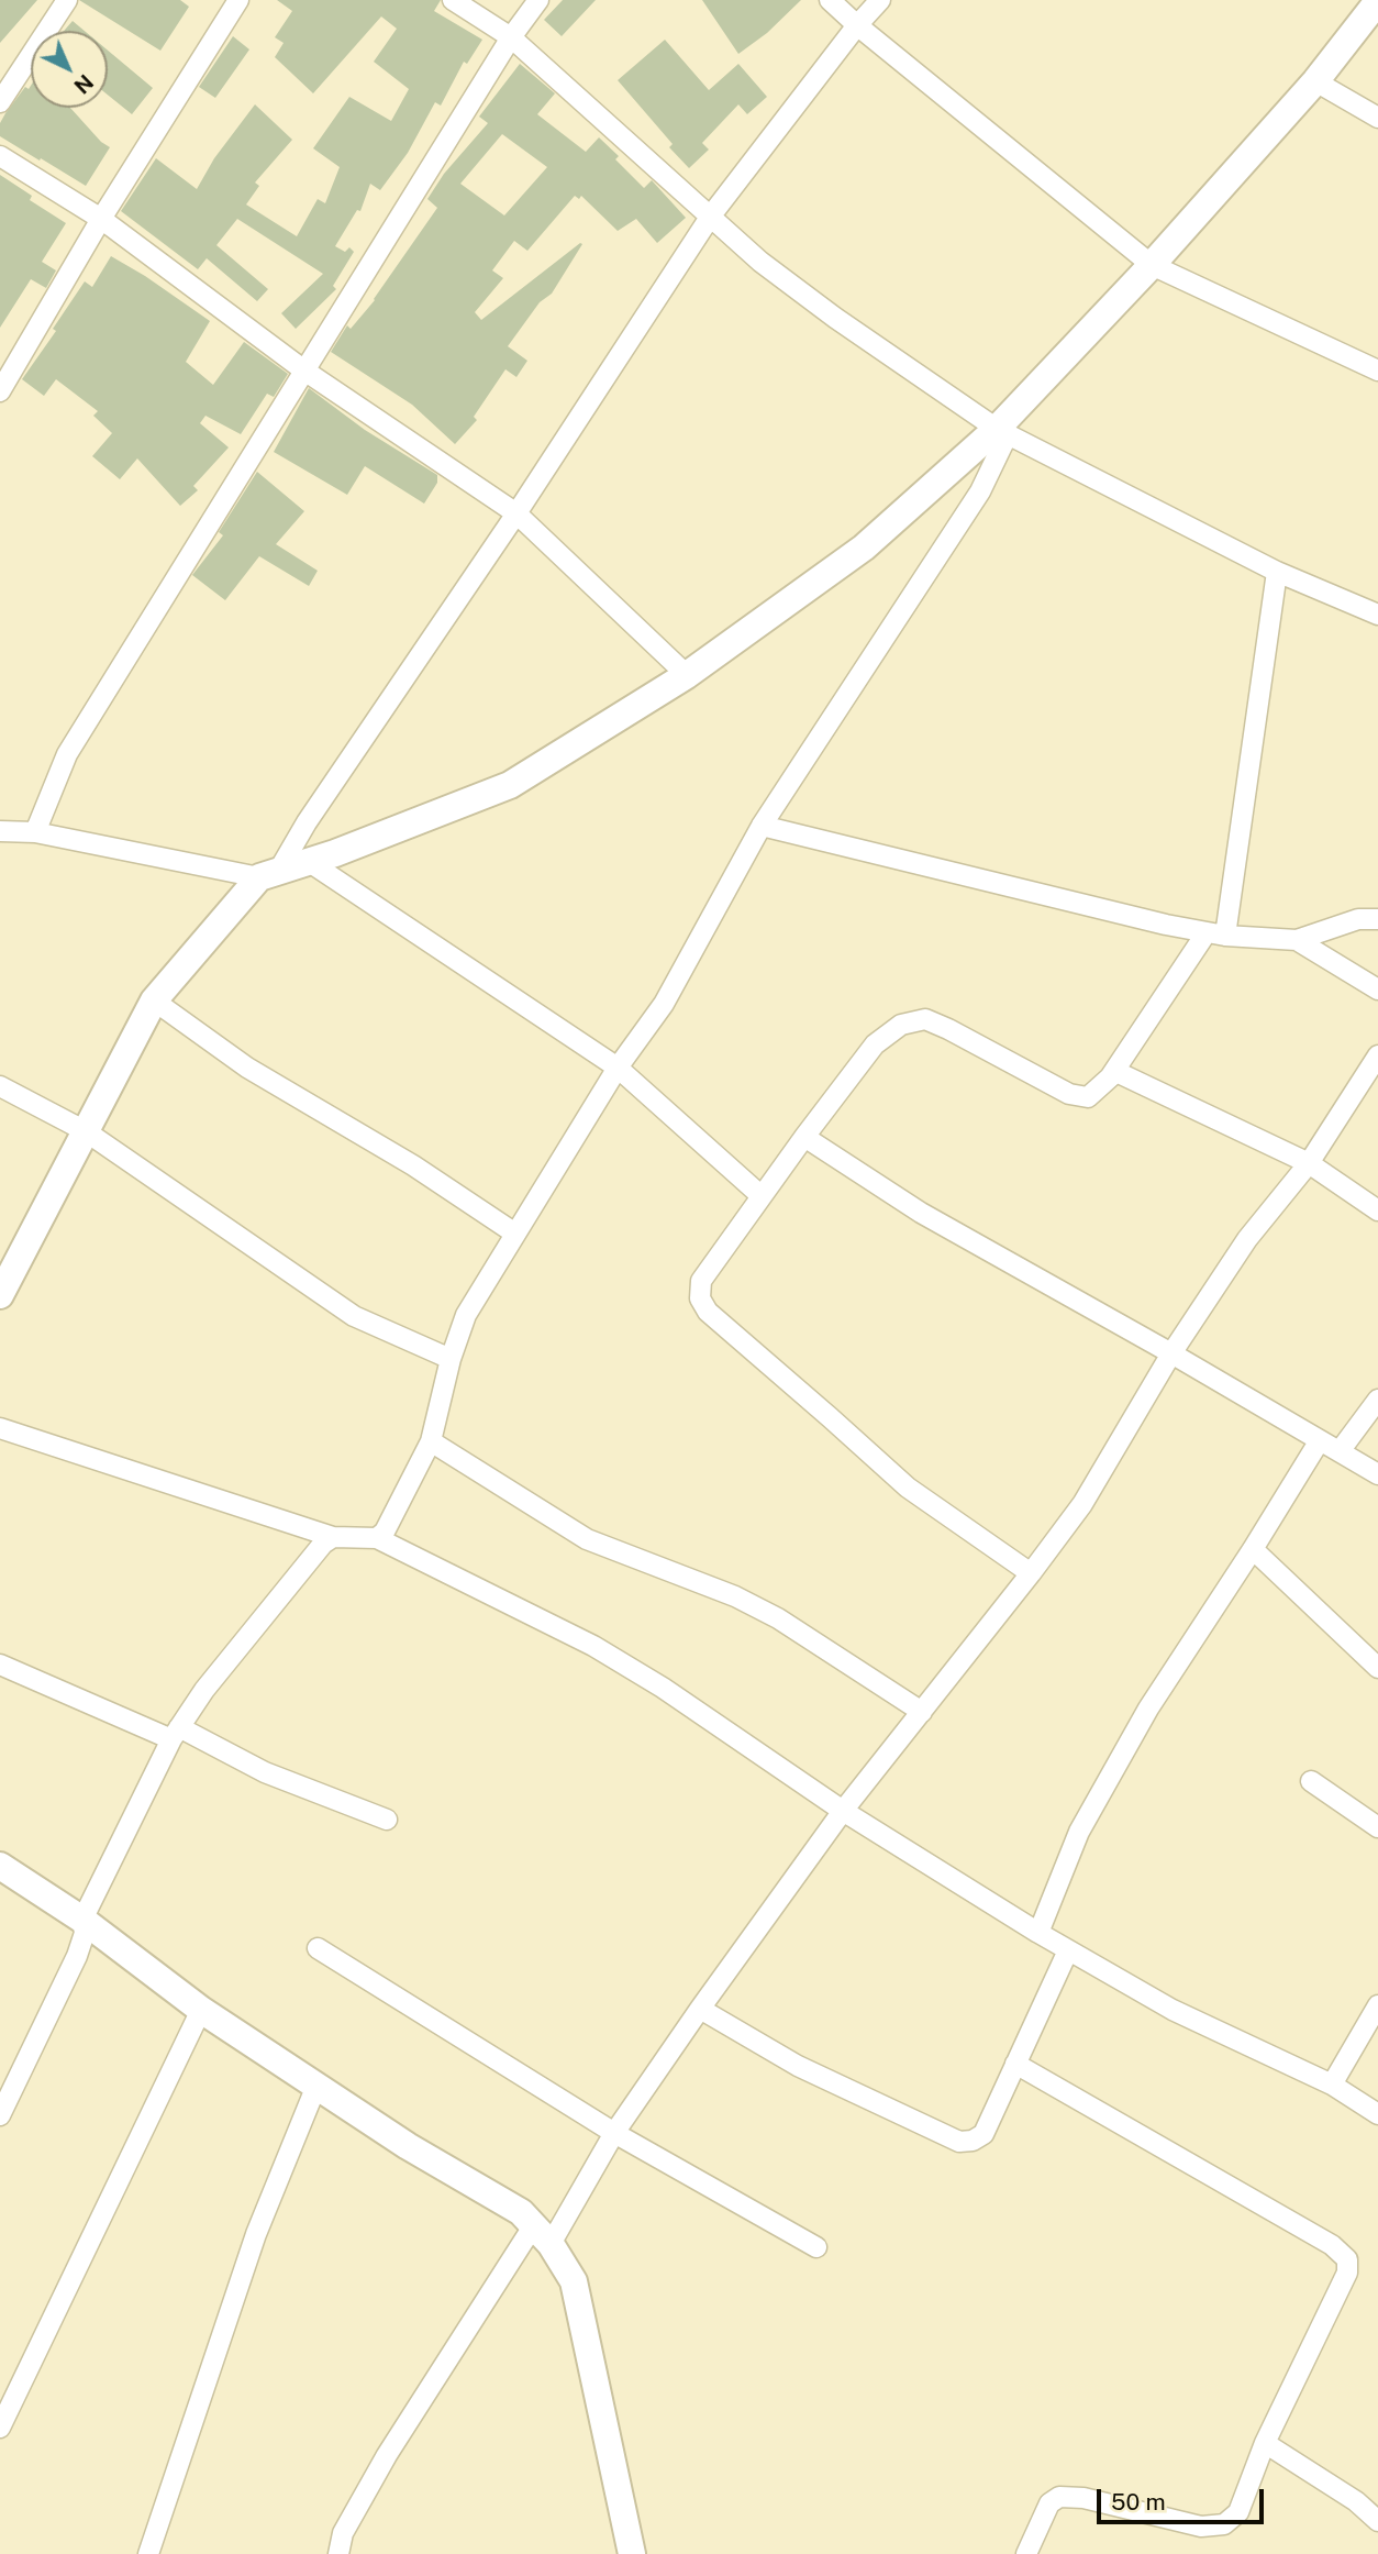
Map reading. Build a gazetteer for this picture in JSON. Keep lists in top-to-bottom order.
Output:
{
  "scale_bar": "50 m",
  "north": "bottom right"
}
